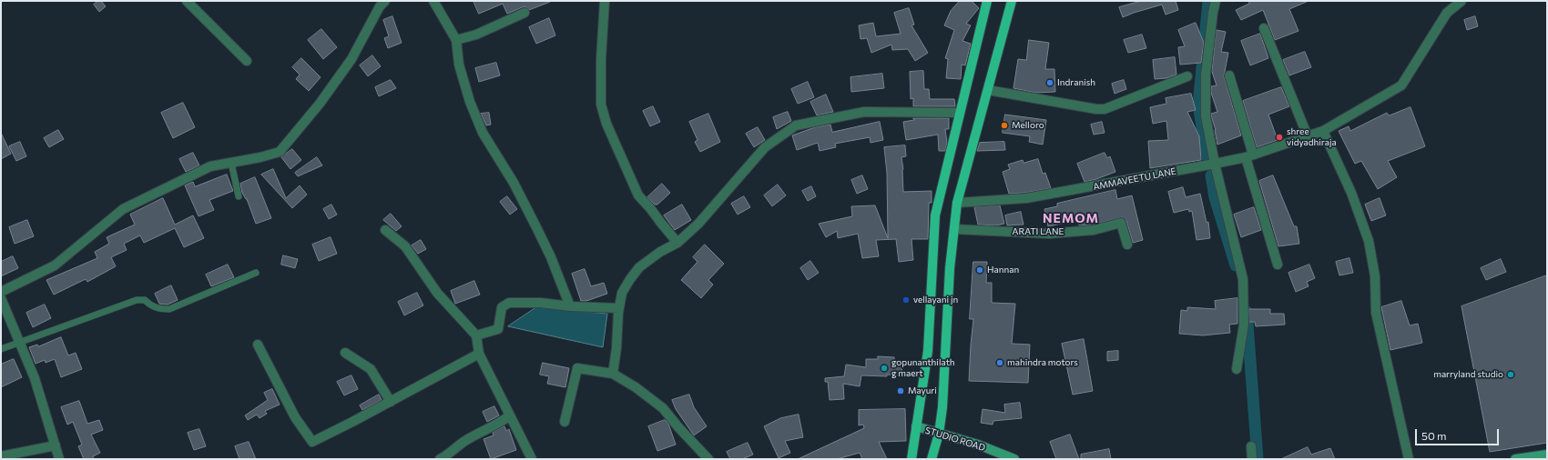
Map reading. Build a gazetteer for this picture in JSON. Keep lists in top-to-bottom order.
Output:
{
  "streets": {
    "street": ["AMMAVEETU LANE", "ARATI LANE", "STUDIO ROAD"]
  },
  "districts": ["NEMOM"],
  "places": [
    "Indranish",
    "Melloro",
    "shree vidyadhiraja",
    "Hannan",
    "vellayani jn",
    "mahindra motors",
    "gopunanthilath g maert",
    "marryland studio",
    "Mayuri"
  ],
  "scale_bar": "50 m"
}
